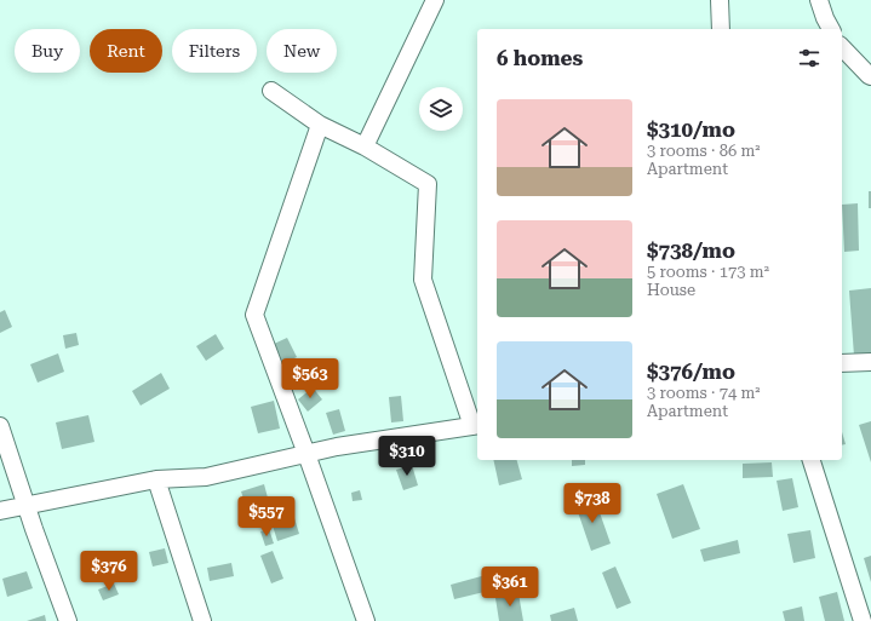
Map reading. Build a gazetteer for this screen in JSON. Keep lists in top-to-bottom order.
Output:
{
  "page": {
    "chip": [
      "Buy",
      "Rent",
      "Filters",
      "New"
    ],
    "heading": "6 homes",
    "list": [
      {
        "name": "$310/mo",
        "note": "3 rooms · 86 m² · Apartment"
      },
      {
        "name": "$738/mo",
        "note": "5 rooms · 173 m² · House"
      },
      {
        "name": "$376/mo",
        "note": "3 rooms · 74 m² · Apartment"
      }
    ],
    "price": [
      "$563",
      "$310",
      "$738",
      "$557",
      "$376",
      "$361"
    ]
  }
}
